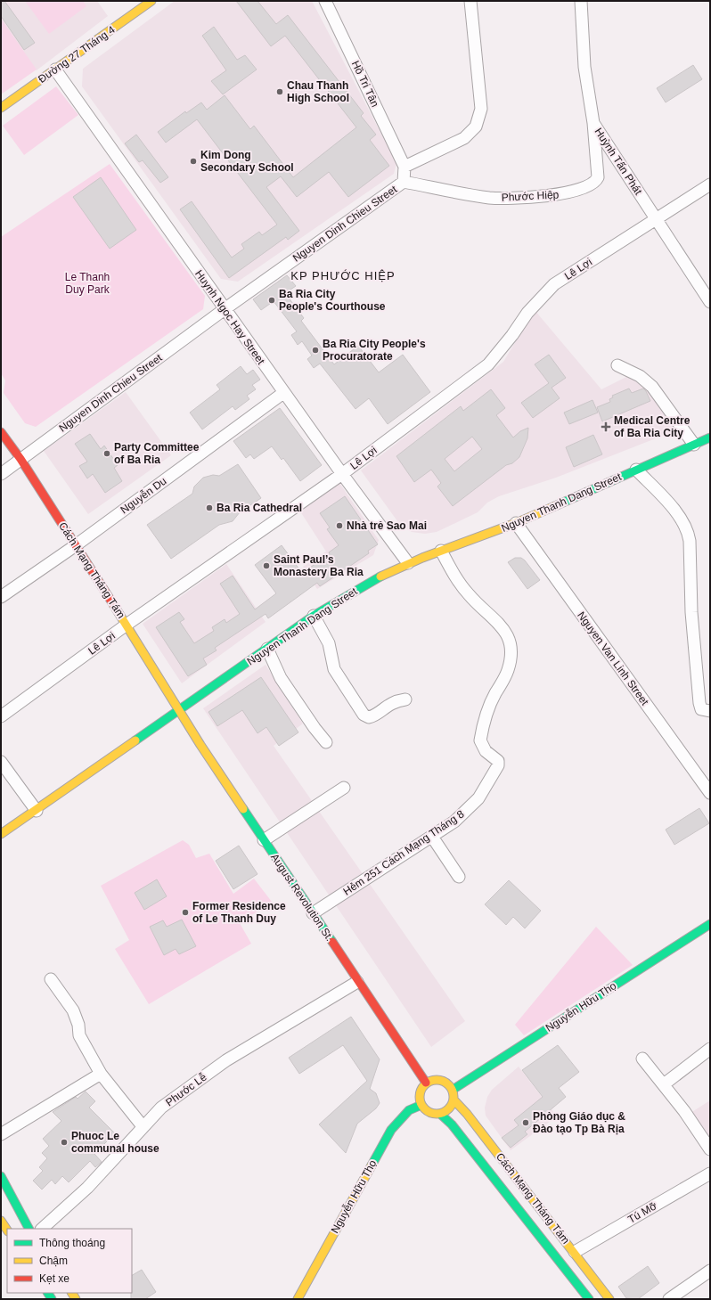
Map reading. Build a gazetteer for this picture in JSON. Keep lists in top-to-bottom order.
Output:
{
  "streets": {
    "main road": [
      "Đường 27 Tháng 4",
      "Nguyen Thanh Dang Street",
      "Cách Mạng Tháng Tám",
      "August Revolution St.",
      "Nguyễn Hữu Thọ"
    ],
    "street": [
      "Hồ Tri Tân",
      "Huỳnh Tấn Phát",
      "Phước Hiệp",
      "Nguyen Dinh Chieu Street",
      "Lê Lợi",
      "Huynh Ngoc Hay Street",
      "Nguyễn Du",
      "Nguyen Van Linh Street",
      "Hẻm 251 Cách Mạng Tháng 8",
      "Phước Lễ",
      "Tú Mỡ"
    ]
  },
  "crossings": [
    ["Đường 27 Tháng 4", "Huynh Ngoc Hay Street"],
    ["Hồ Tri Tân", "Nguyen Dinh Chieu Street"],
    ["Huỳnh Tấn Phát", "Phước Hiệp"],
    ["Huỳnh Tấn Phát", "Lê Lợi"],
    ["Phước Hiệp", "Nguyen Dinh Chieu Street"],
    ["Nguyen Dinh Chieu Street", "Huynh Ngoc Hay Street"],
    ["Nguyen Dinh Chieu Street", "Cách Mạng Tháng Tám"],
    ["Lê Lợi", "Huynh Ngoc Hay Street"],
    ["Lê Lợi", "Cách Mạng Tháng Tám"],
    ["Huynh Ngoc Hay Street", "Nguyễn Du"],
    ["Huynh Ngoc Hay Street", "Nguyen Thanh Dang Street"],
    ["Nguyễn Du", "Cách Mạng Tháng Tám"],
    ["Nguyen Thanh Dang Street", "Cách Mạng Tháng Tám"],
    ["Nguyen Thanh Dang Street", "Nguyen Van Linh Street"],
    ["Nguyen Thanh Dang Street", "Hẻm 251 Cách Mạng Tháng 8"],
    ["Nguyen Thanh Dang Street", "August Revolution St."],
    ["Cách Mạng Tháng Tám", "August Revolution St."],
    ["Cách Mạng Tháng Tám", "Nguyễn Hữu Thọ"],
    ["Cách Mạng Tháng Tám", "Tú Mỡ"],
    ["Hẻm 251 Cách Mạng Tháng 8", "August Revolution St."],
    ["August Revolution St.", "Nguyễn Hữu Thọ"],
    ["August Revolution St.", "Phước Lễ"]
  ],
  "districts": ["KP PHƯỚC HIỆP"],
  "parks": ["Le Thanh Duy Park"],
  "places": {
    "other": [
      "Chau Thanh High School",
      "Kim Dong Secondary School",
      "Ba Ria City People's Courthouse",
      "Ba Ria City People's Procuratorate",
      "Party Committee of Ba Ria",
      "Ba Ria Cathedral",
      "Nhà trẻ Sao Mai",
      "Saint Paul’s Monastery Ba Ria",
      "Former Residence of Le Thanh Duy",
      "Phòng Giáo dục & Đào tạo Tp Bà Rịa",
      "Phuoc Le communal house"
    ],
    "health": ["Medical Centre of Ba Ria City"]
  },
  "legend": ["Thông thoáng", "Chậm", "Kẹt xe"]
}
